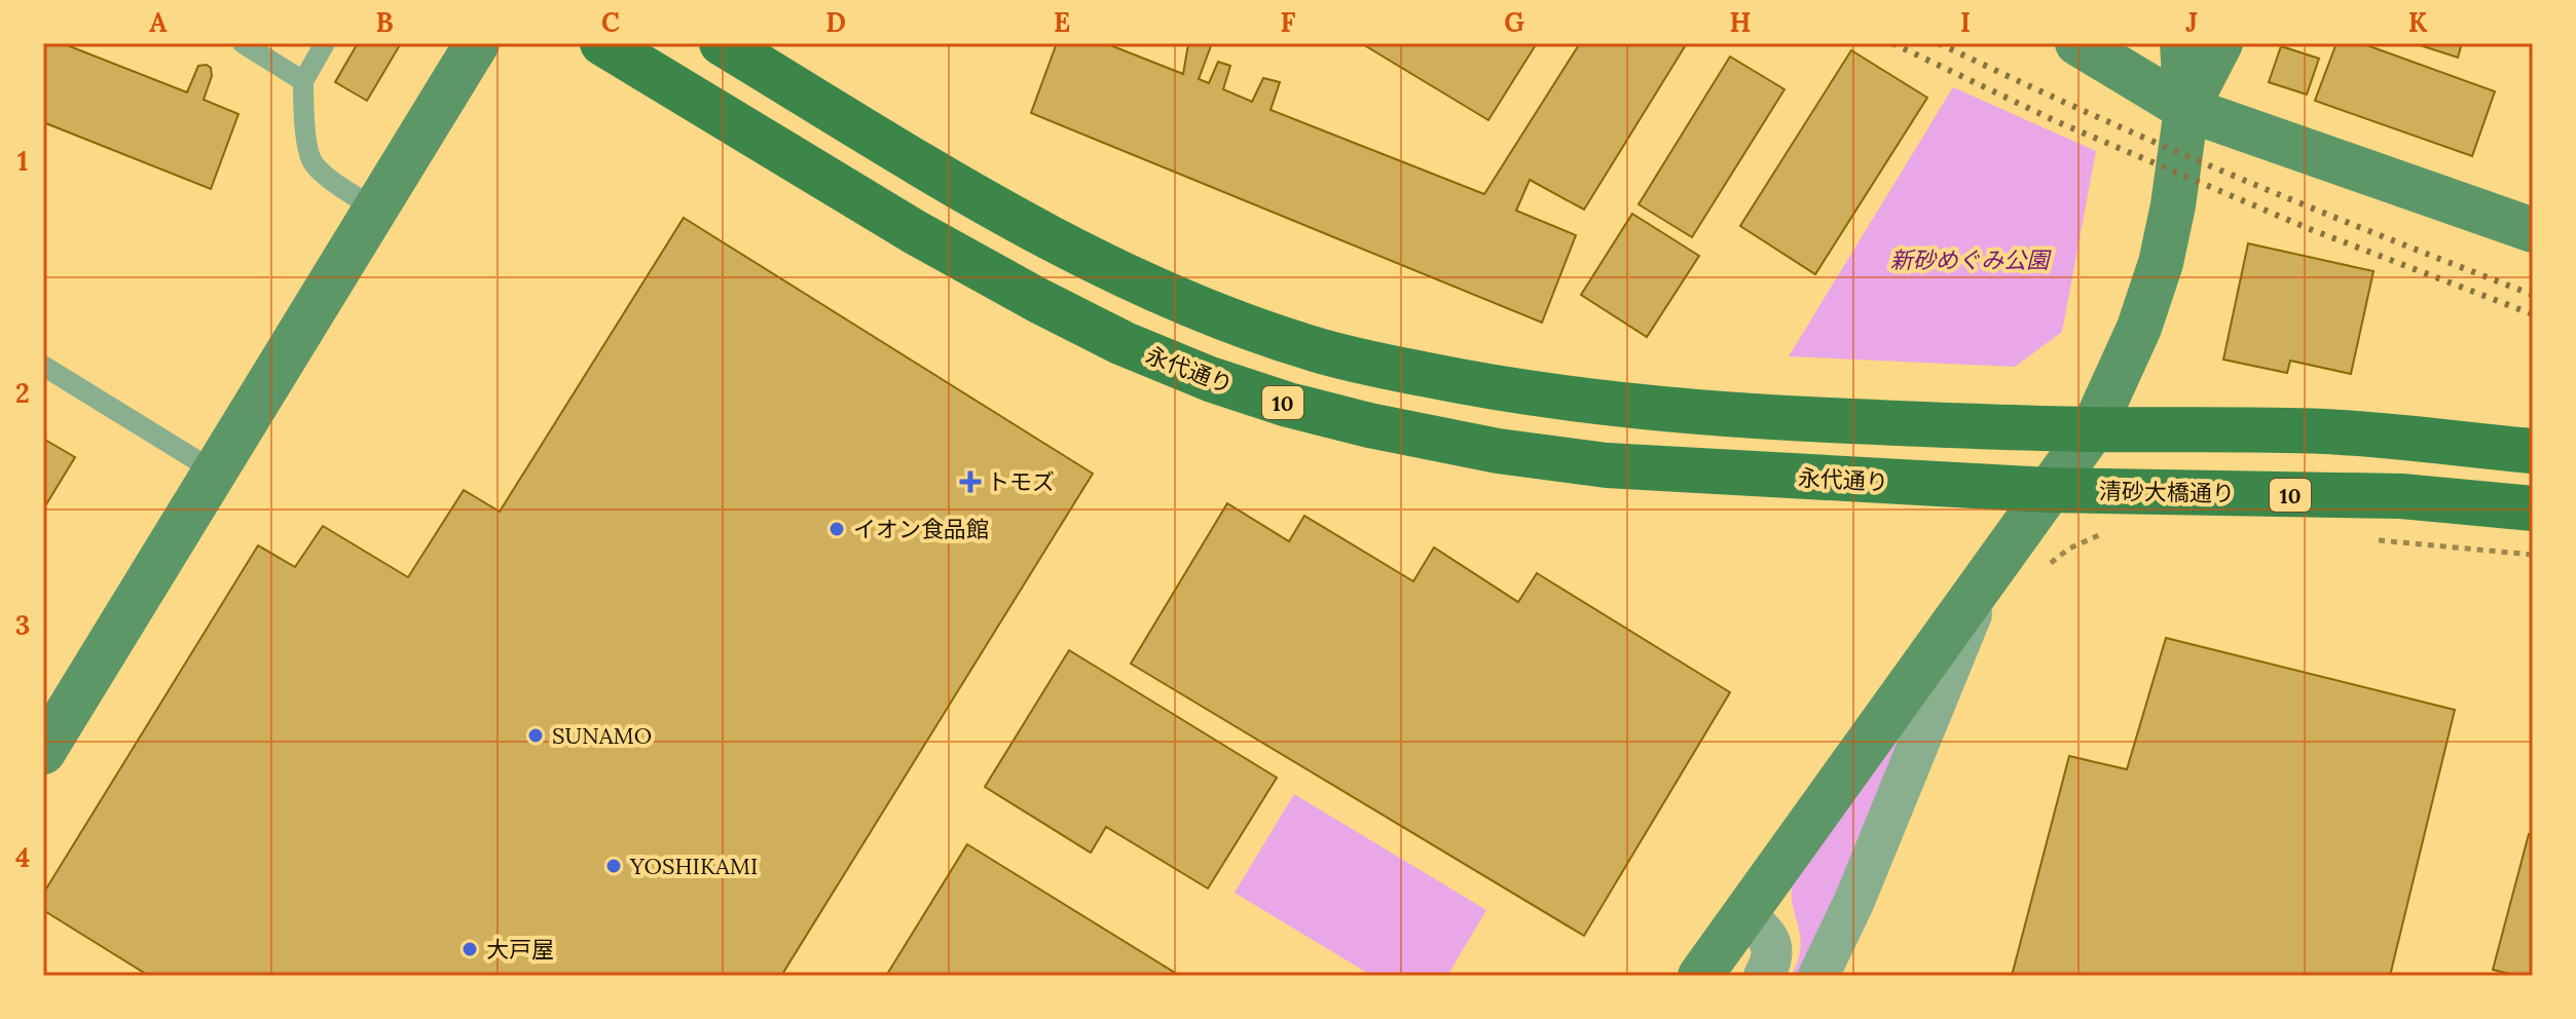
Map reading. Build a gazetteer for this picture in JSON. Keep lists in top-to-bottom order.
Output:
{
  "streets": {
    "main road": ["永代通り", "10", "清砂大橋通り"]
  },
  "crossings": [
    ["永代通り", "清砂大橋通り"]
  ],
  "parks": ["新砂めぐみ公園"],
  "places": {
    "health": ["トモズ"],
    "other": [
      "イオン食品館",
      "SUNAMO",
      "YOSHIKAMI",
      "大戸屋"
    ]
  },
  "grid": {
    "columns": [
      "A",
      "B",
      "C",
      "D",
      "E",
      "F",
      "G",
      "H",
      "I",
      "J",
      "K"
    ],
    "rows": [
      "1",
      "2",
      "3",
      "4"
    ]
  }
}
